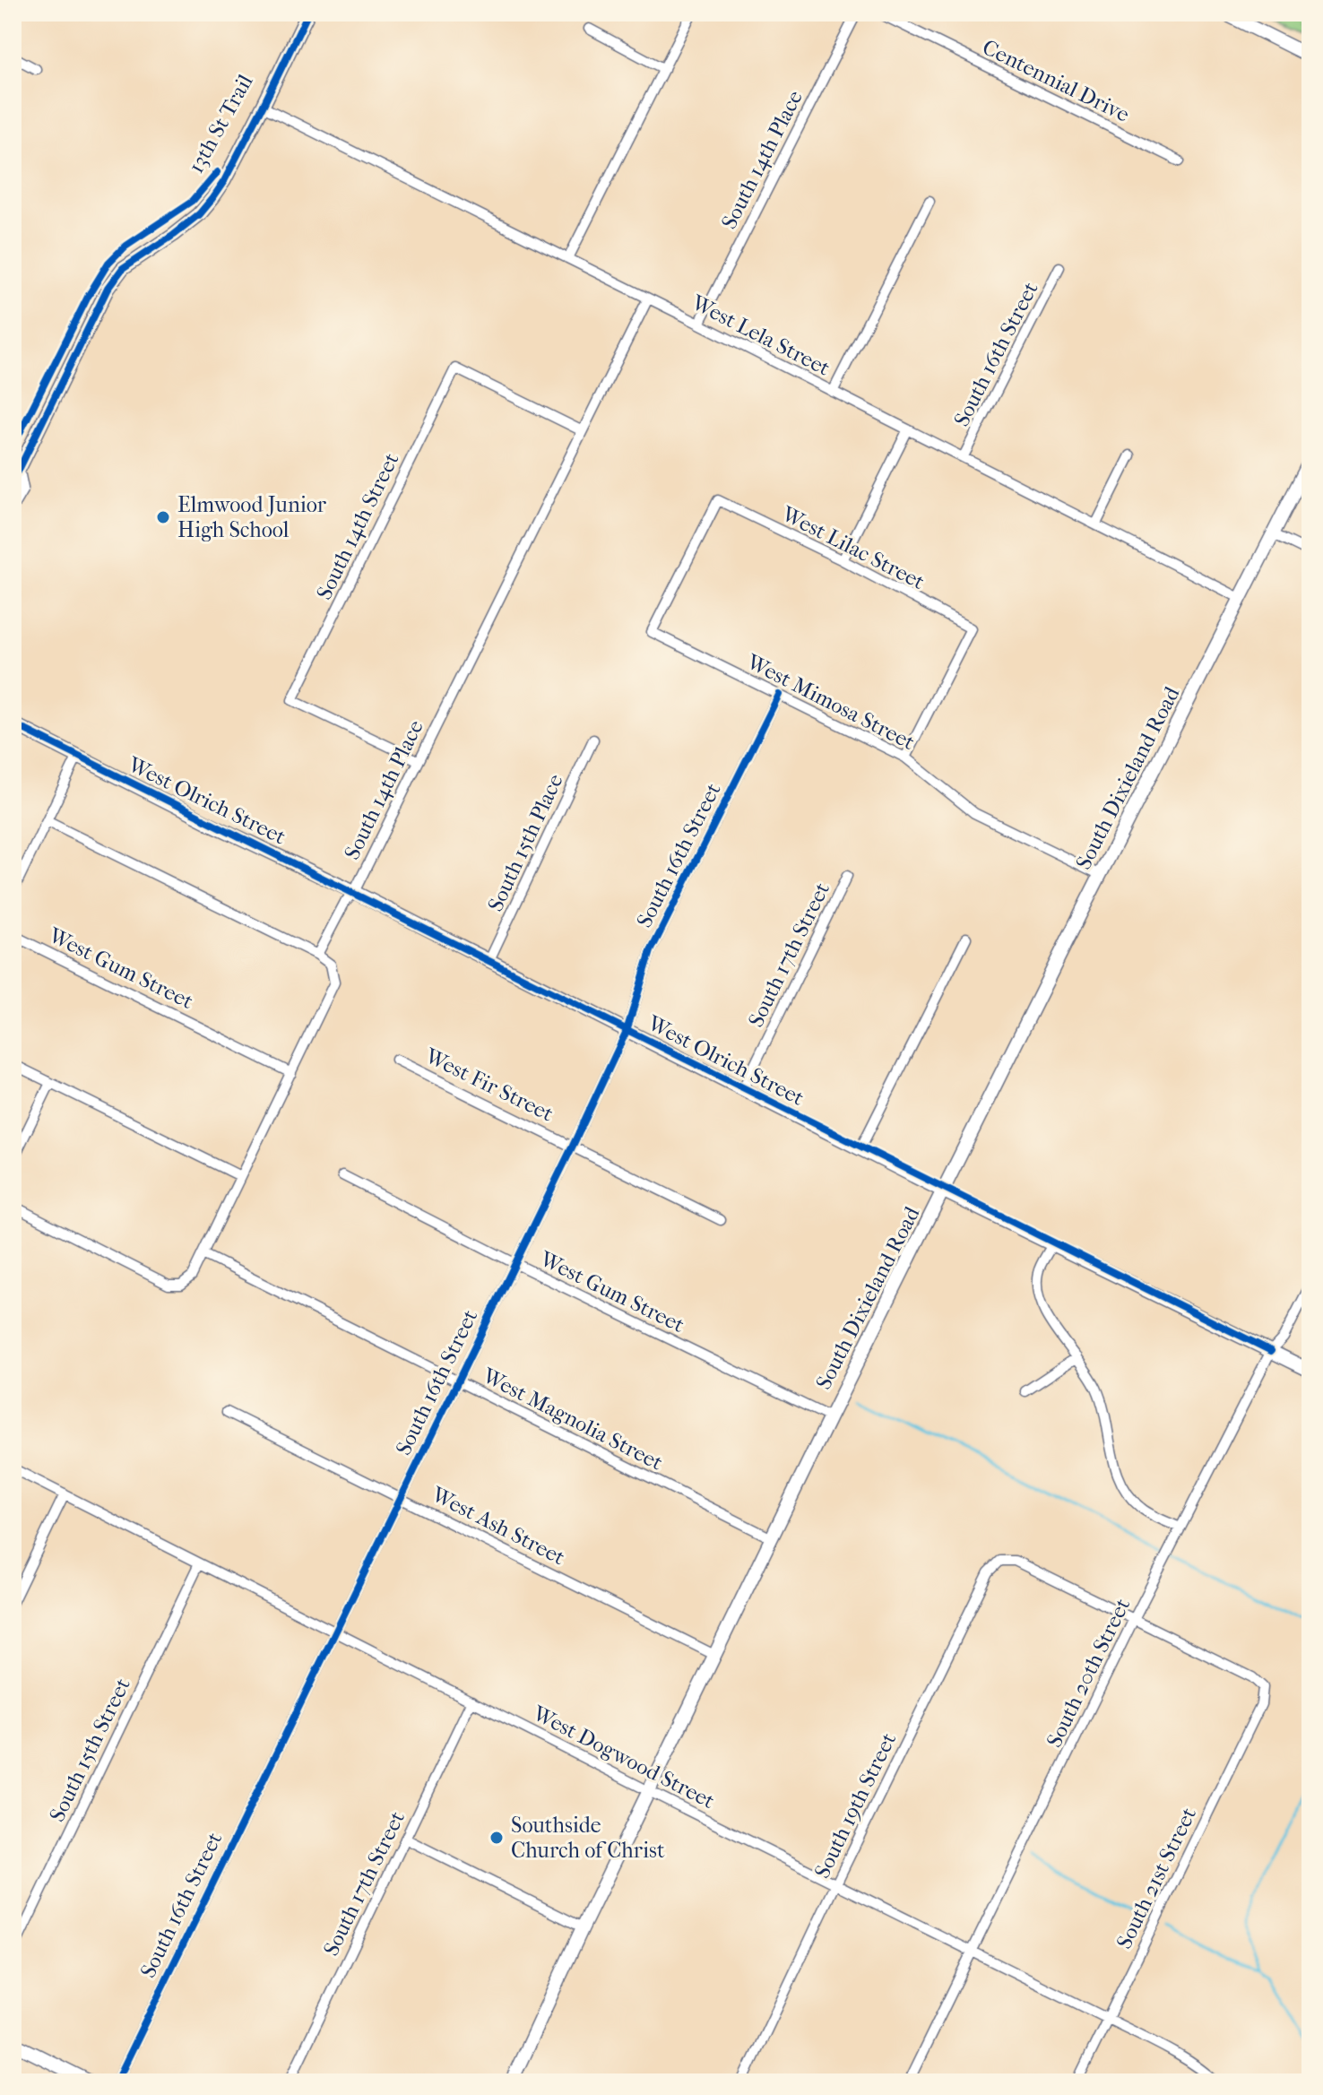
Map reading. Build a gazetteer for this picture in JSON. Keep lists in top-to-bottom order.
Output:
{
  "streets": {
    "street": [
      "Centennial Drive",
      "South 14th Place",
      "West Lela Street",
      "South 16th Street",
      "South 14th Street",
      "West Lilac Street",
      "West Mimosa Street",
      "South Dixieland Road",
      "West Olrich Street",
      "South 15th Place",
      "South 17th Street",
      "West Gum Street",
      "West Fir Street",
      "West Magnolia Street",
      "West Ash Street",
      "South 20th Street",
      "South 15th Street",
      "West Dogwood Street",
      "South 19th Street",
      "South 21st Street"
    ],
    "cycle path": ["13th St Trail"]
  },
  "crossings": [
    ["South 14th Place", "West Lela Street"],
    ["South 14th Place", "South 14th Street"],
    ["South 14th Place", "West Olrich Street"],
    ["West Lela Street", "South 16th Street"],
    ["West Lela Street", "South Dixieland Road"],
    ["South 16th Street", "West Mimosa Street"],
    ["South 16th Street", "West Olrich Street"],
    ["South 16th Street", "West Gum Street"],
    ["South 16th Street", "West Fir Street"],
    ["South 16th Street", "West Magnolia Street"],
    ["South 16th Street", "West Ash Street"],
    ["South 16th Street", "West Dogwood Street"],
    ["West Lilac Street", "West Mimosa Street"],
    ["West Mimosa Street", "South Dixieland Road"],
    ["South Dixieland Road", "West Olrich Street"],
    ["South Dixieland Road", "West Gum Street"],
    ["South Dixieland Road", "West Magnolia Street"],
    ["South Dixieland Road", "West Ash Street"],
    ["South Dixieland Road", "West Dogwood Street"],
    ["West Olrich Street", "South 15th Place"],
    ["West Olrich Street", "South 17th Street"],
    ["West Olrich Street", "South 20th Street"],
    ["South 17th Street", "West Dogwood Street"],
    ["South 20th Street", "West Dogwood Street"],
    ["South 20th Street", "South 19th Street"],
    ["South 20th Street", "South 21st Street"],
    ["South 15th Street", "West Dogwood Street"],
    ["West Dogwood Street", "South 19th Street"],
    ["West Dogwood Street", "South 21st Street"],
    ["South 19th Street", "South 21st Street"]
  ],
  "places": ["Elmwood Junior High School", "Southside Church of Christ"]
}
